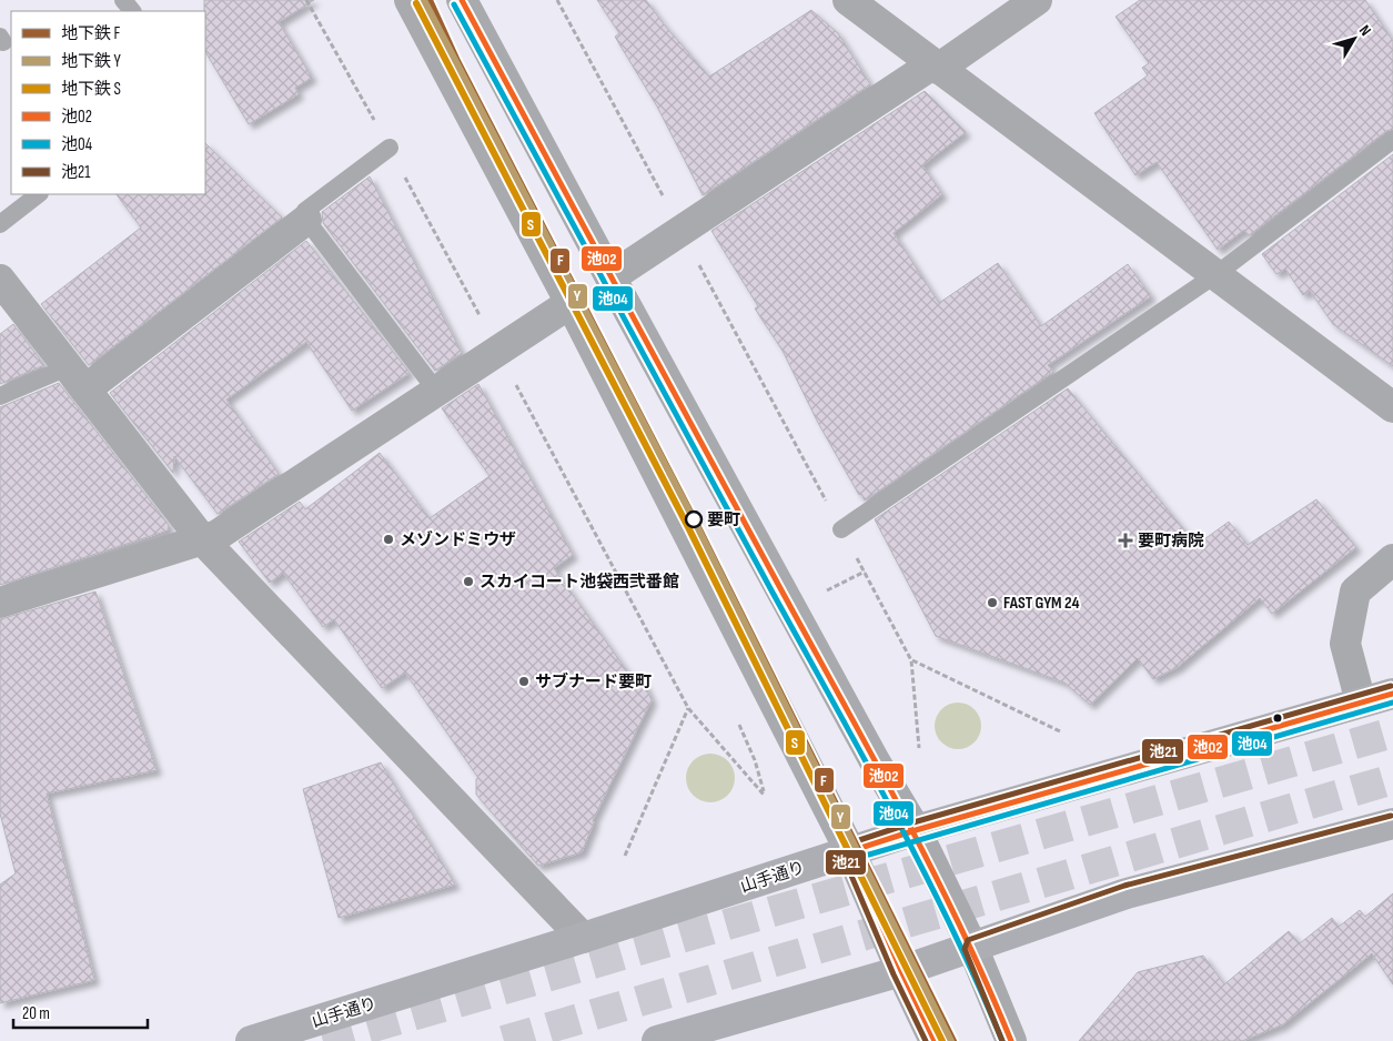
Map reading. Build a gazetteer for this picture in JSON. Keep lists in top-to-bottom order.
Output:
{
  "streets": {
    "main road": ["山手通り"]
  },
  "places": {
    "other": [
      "要町",
      "メゾンドミウザ",
      "スカイコート池袋西弐番館",
      "FAST GYM 24",
      "サブナード要町"
    ],
    "health": ["要町病院"]
  },
  "lines": [
    "metro line F",
    "metro line Y",
    "transit line 池02",
    "metro line S",
    "transit line 池04",
    "transit line 池21"
  ],
  "legend": [
    "地下鉄 F",
    "地下鉄 Y",
    "地下鉄 S",
    "池02",
    "池04",
    "池21"
  ],
  "scale_bar": "20 m",
  "north": "top right"
}
